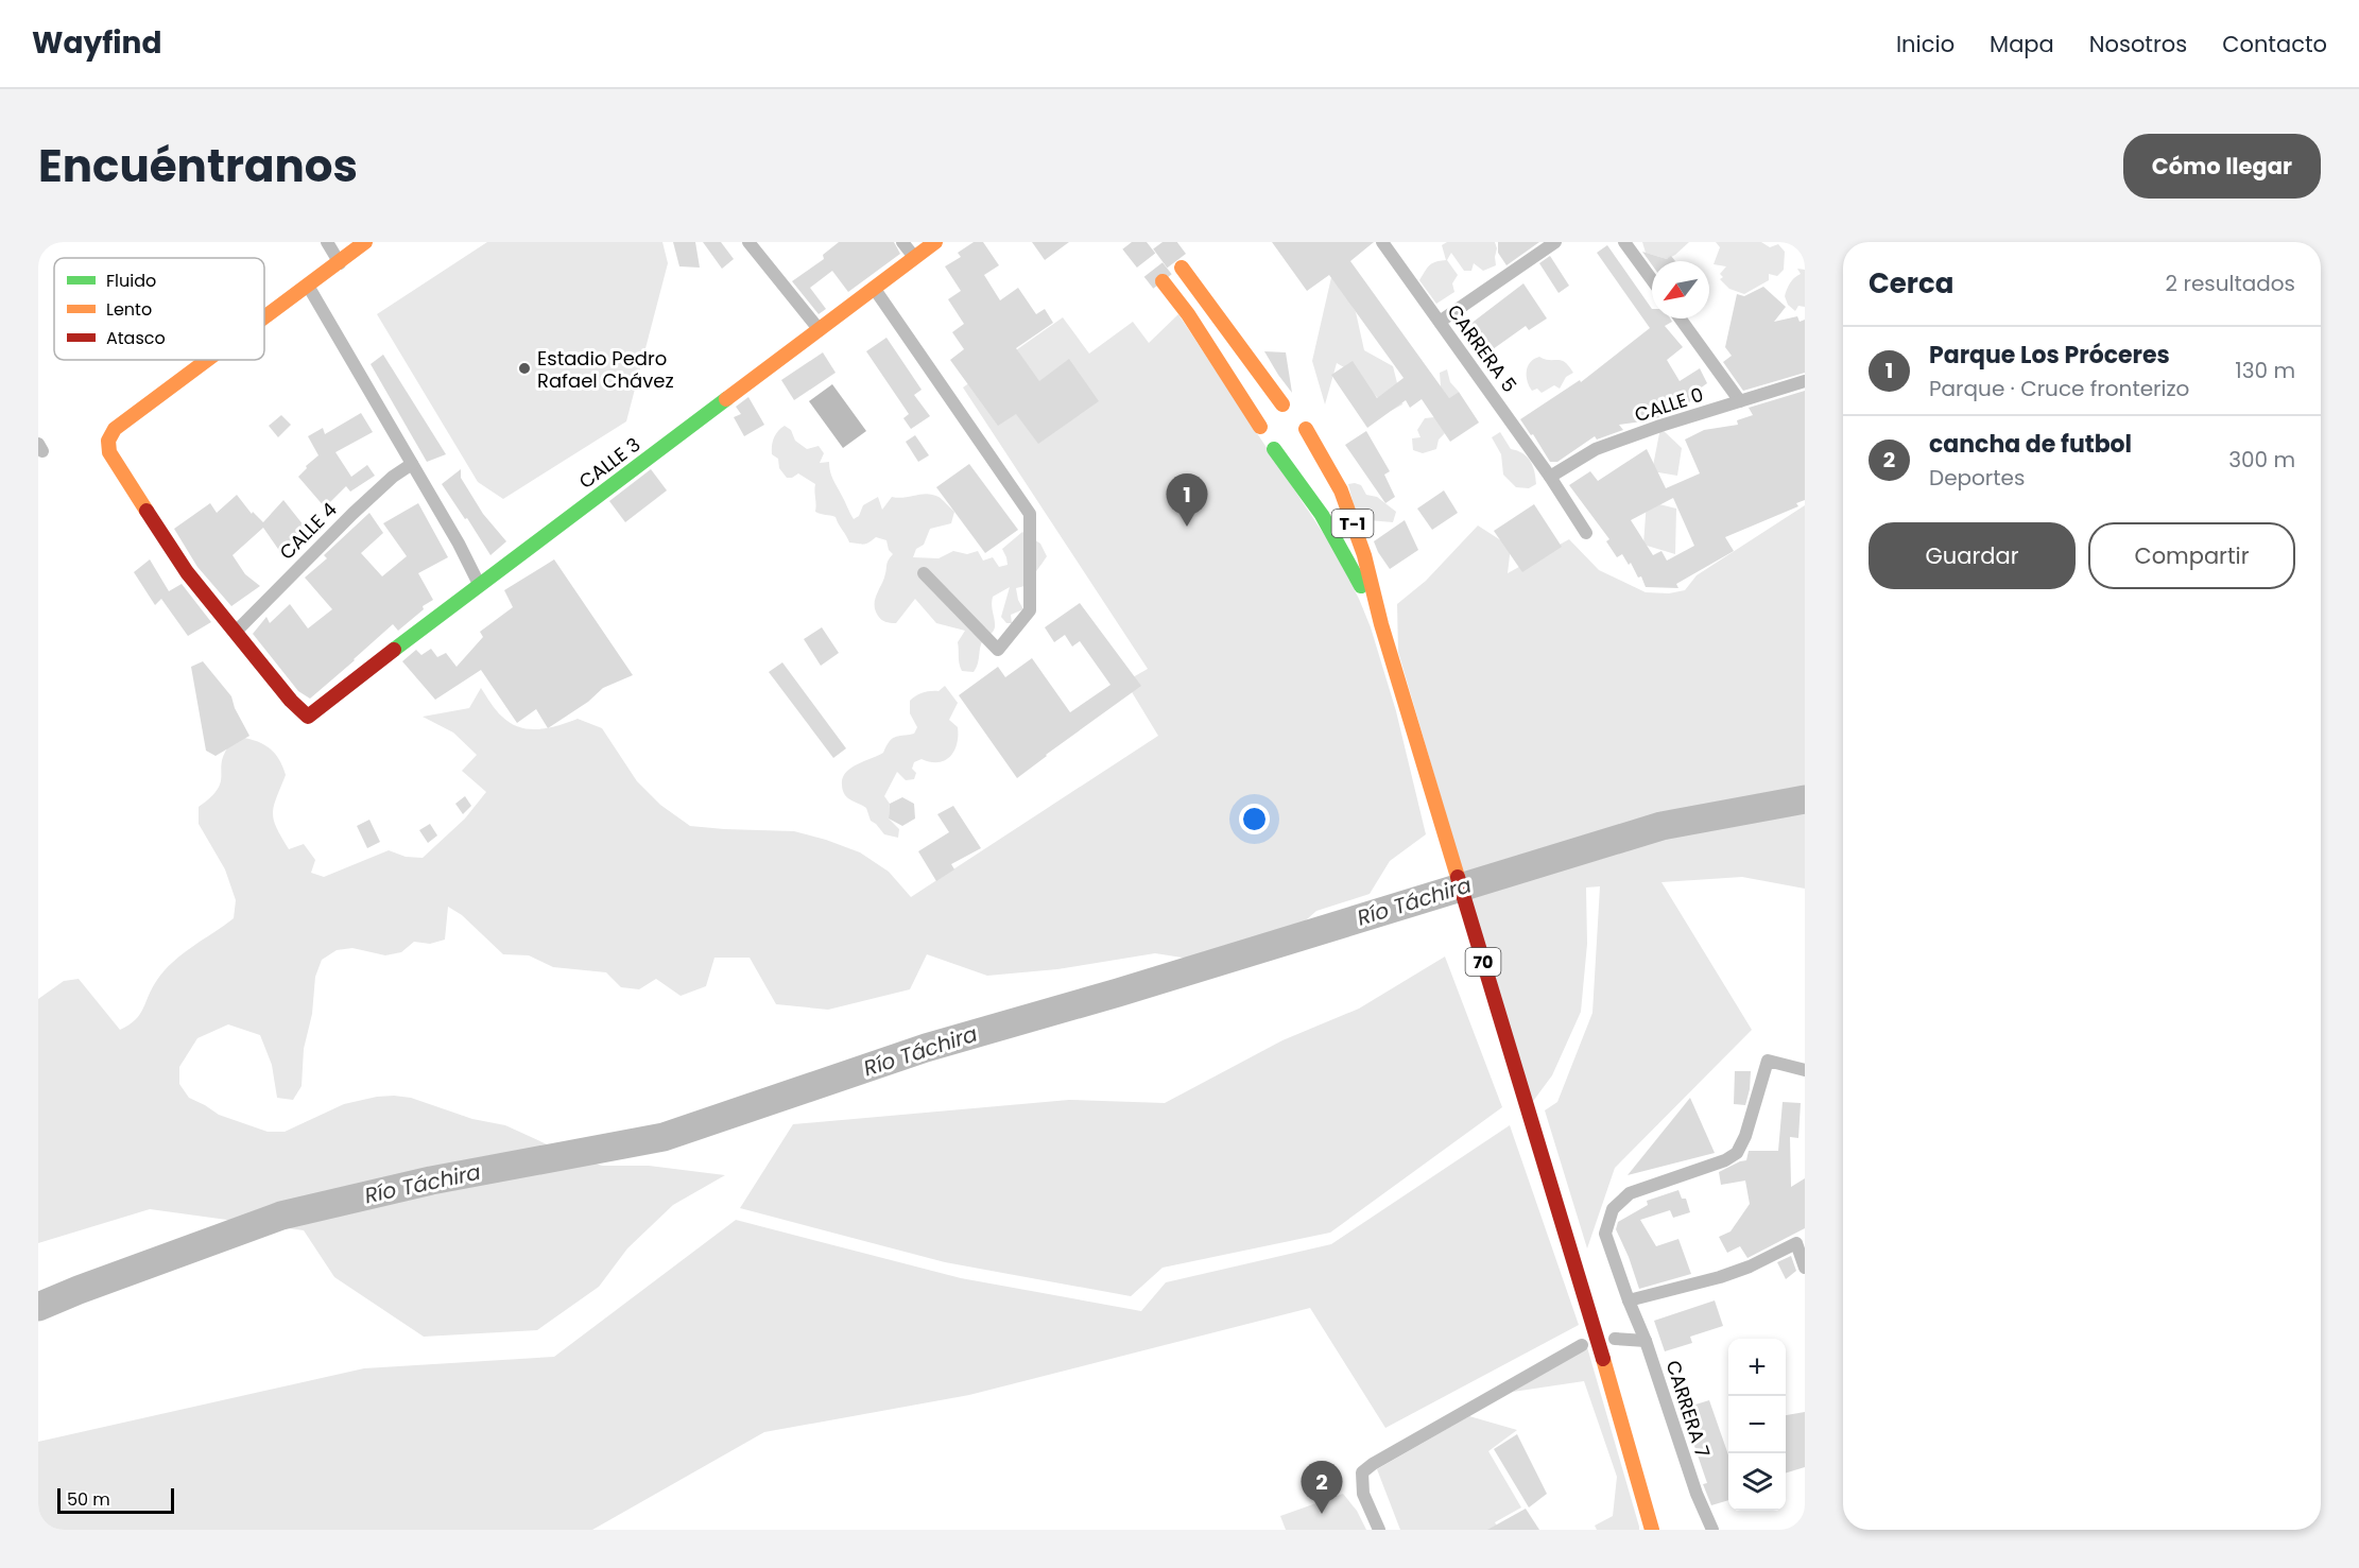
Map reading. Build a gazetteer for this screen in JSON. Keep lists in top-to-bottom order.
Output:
{
  "streets": {
    "main road": ["CALLE 3", "T-1", "70"],
    "street": [
      "CARRERA 5",
      "CALLE 0",
      "CALLE 4",
      "CARRERA 7"
    ]
  },
  "crossings": [
    ["CARRERA 5", "CALLE 0"],
    ["CALLE 3", "CALLE 4"],
    ["T-1", "70"]
  ],
  "water": ["Río Táchira"],
  "places": ["Estadio Pedro Rafael Chávez"],
  "legend": ["Fluido", "Lento", "Atasco"],
  "scale_bar": "50 m",
  "north": "bottom left",
  "page": {
    "header": "Wayfind",
    "nav": [
      "Inicio",
      "Mapa",
      "Nosotros",
      "Contacto"
    ],
    "title": "Encuéntranos",
    "buttons": [
      "Cómo llegar",
      ["Guardar", "Compartir"]
    ],
    "heading": ["Cerca", "2 resultados"],
    "list": [
      {
        "mark": "1",
        "name": "Parque Los Próceres",
        "note": "Parque · Cruce fronterizo",
        "value": "130 m"
      },
      {
        "mark": "2",
        "name": "cancha de futbol",
        "note": "Deportes",
        "value": "300 m"
      }
    ],
    "pins": ["1", "2"],
    "map_buttons": ["+", "−"],
    "scale": "50 m"
  }
}
